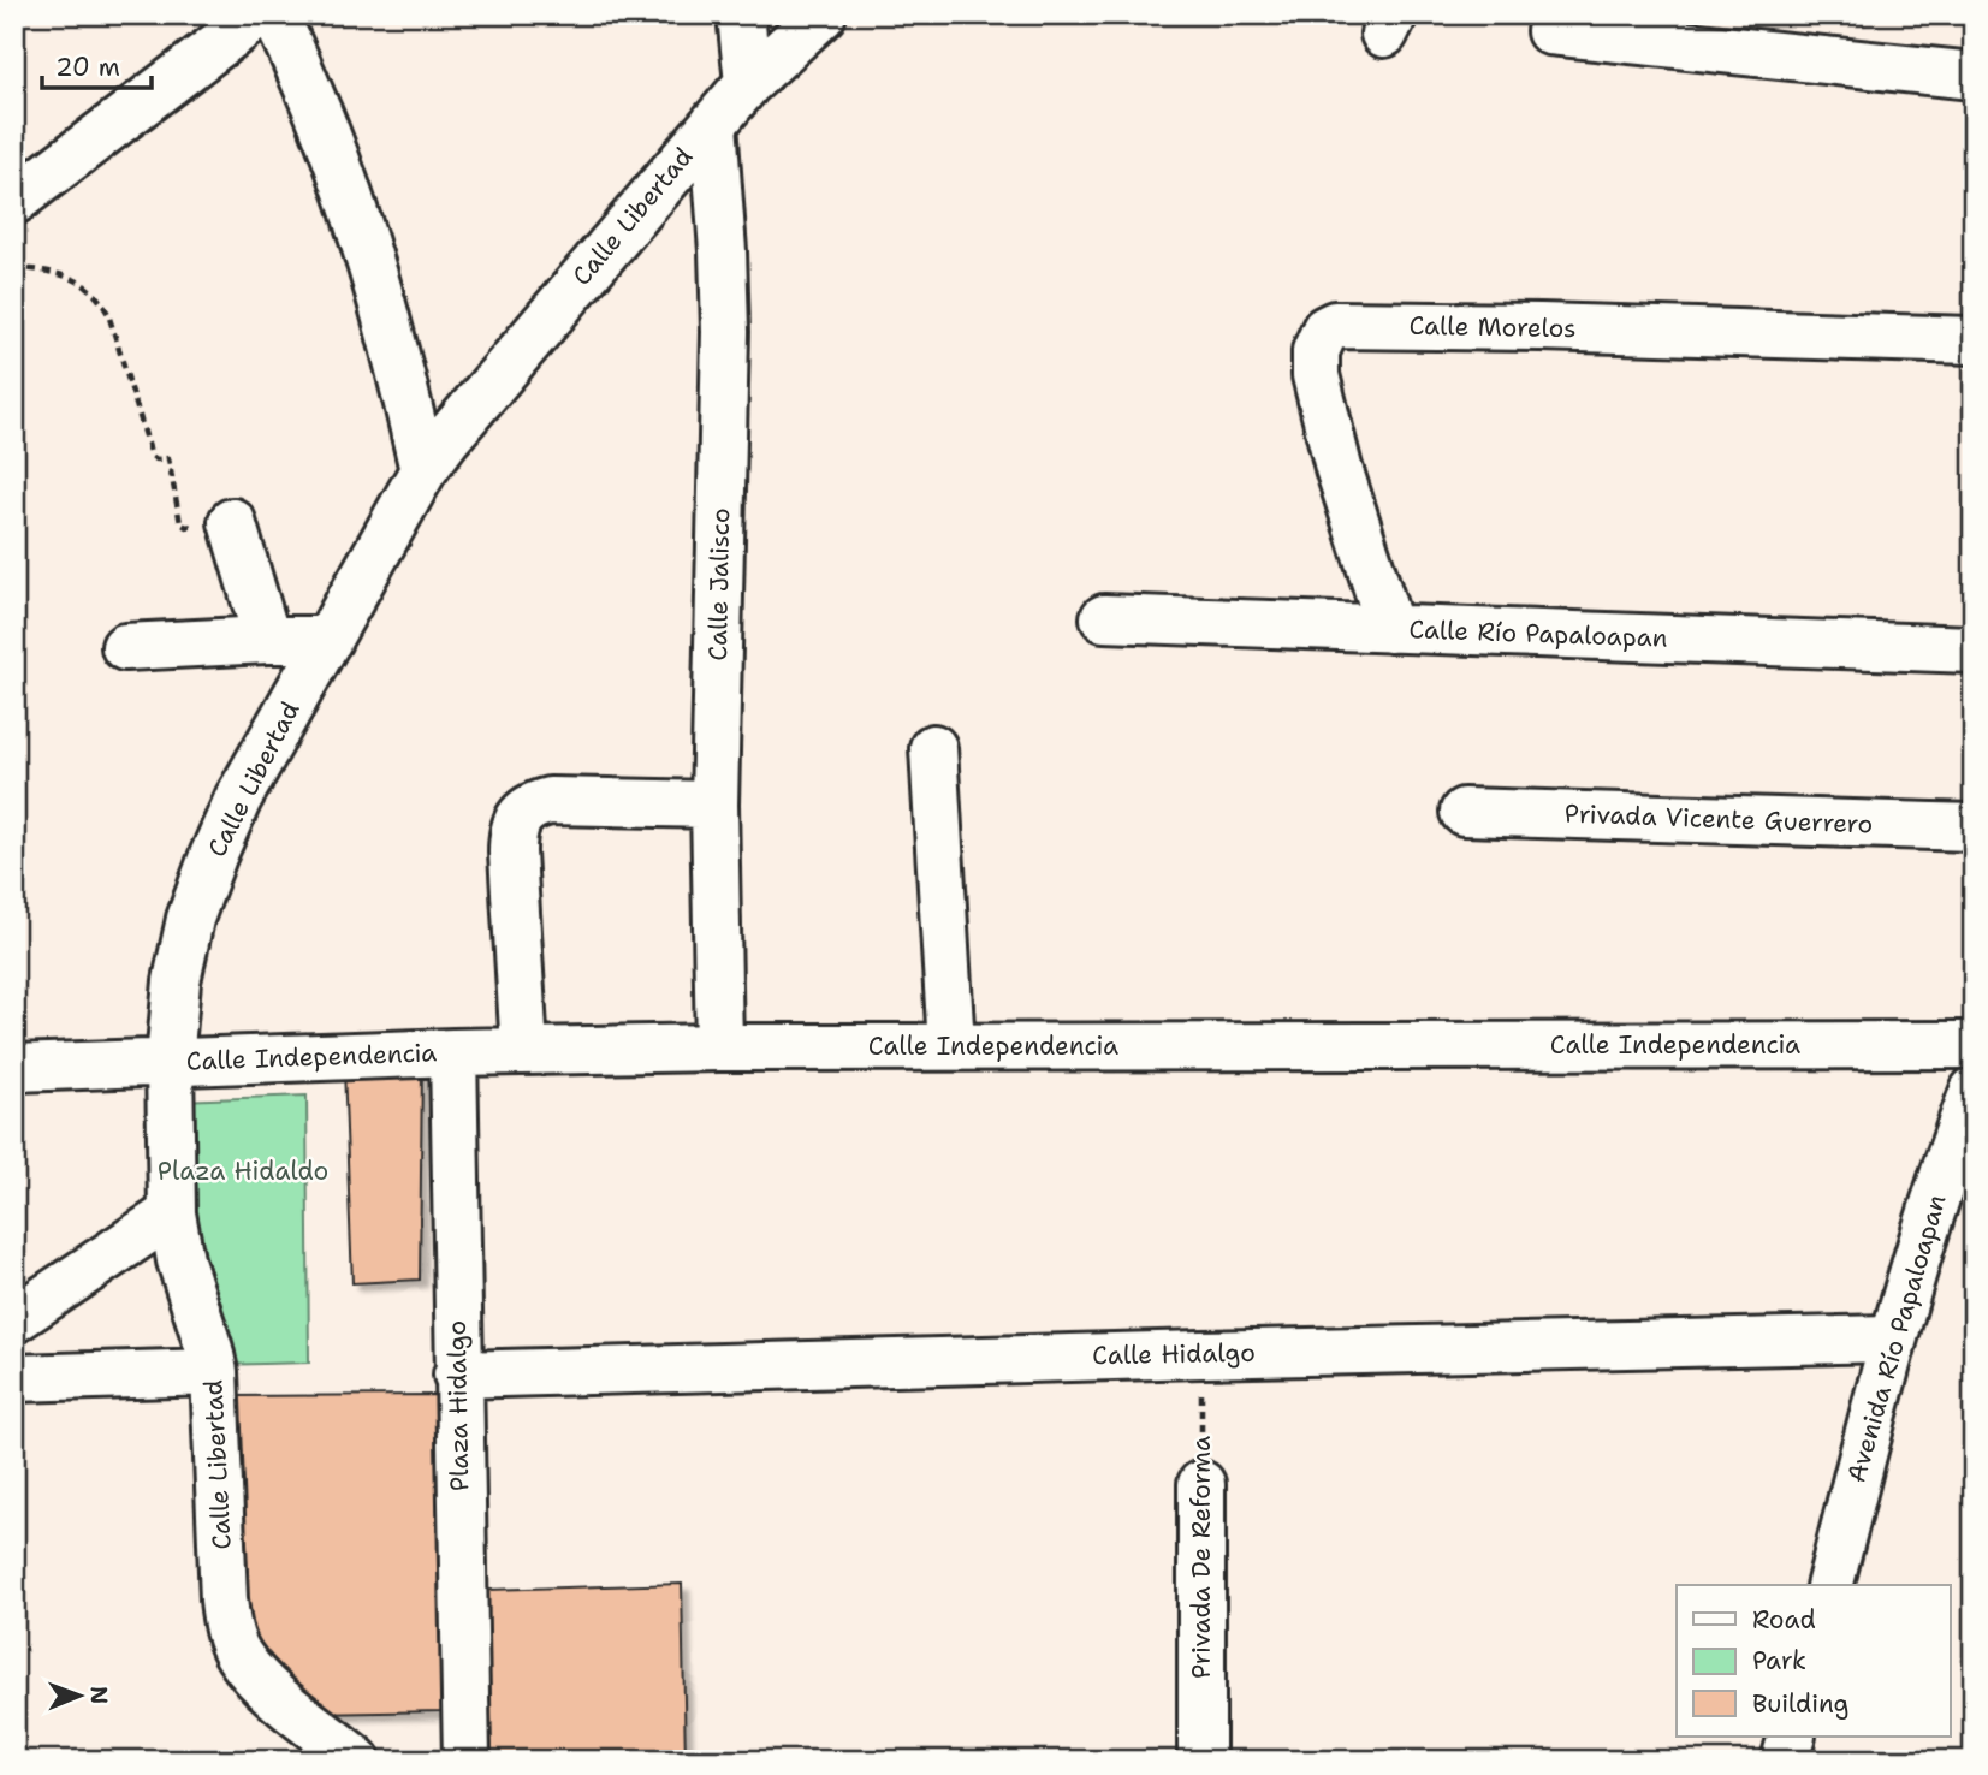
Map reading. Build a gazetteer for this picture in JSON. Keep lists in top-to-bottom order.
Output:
{
  "streets": {
    "street": [
      "Calle Libertad",
      "Calle Morelos",
      "Calle Jalisco",
      "Calle Río Papaloapan",
      "Privada Vicente Guerrero",
      "Calle Independencia",
      "Avenida Río Papaloapan",
      "Calle Hidalgo",
      "Plaza Hidalgo",
      "Privada De Reforma"
    ]
  },
  "crossings": [
    ["Calle Libertad", "Calle Jalisco"],
    ["Calle Libertad", "Calle Independencia"],
    ["Calle Morelos", "Calle Río Papaloapan"],
    ["Calle Jalisco", "Calle Independencia"],
    ["Calle Independencia", "Plaza Hidalgo"],
    ["Avenida Río Papaloapan", "Calle Hidalgo"],
    ["Calle Hidalgo", "Plaza Hidalgo"],
    ["Calle Hidalgo", "Privada De Reforma"]
  ],
  "parks": ["Plaza Hidaldo"],
  "legend": ["Road", "Park", "Building"],
  "scale_bar": "20 m",
  "north": "right"
}
